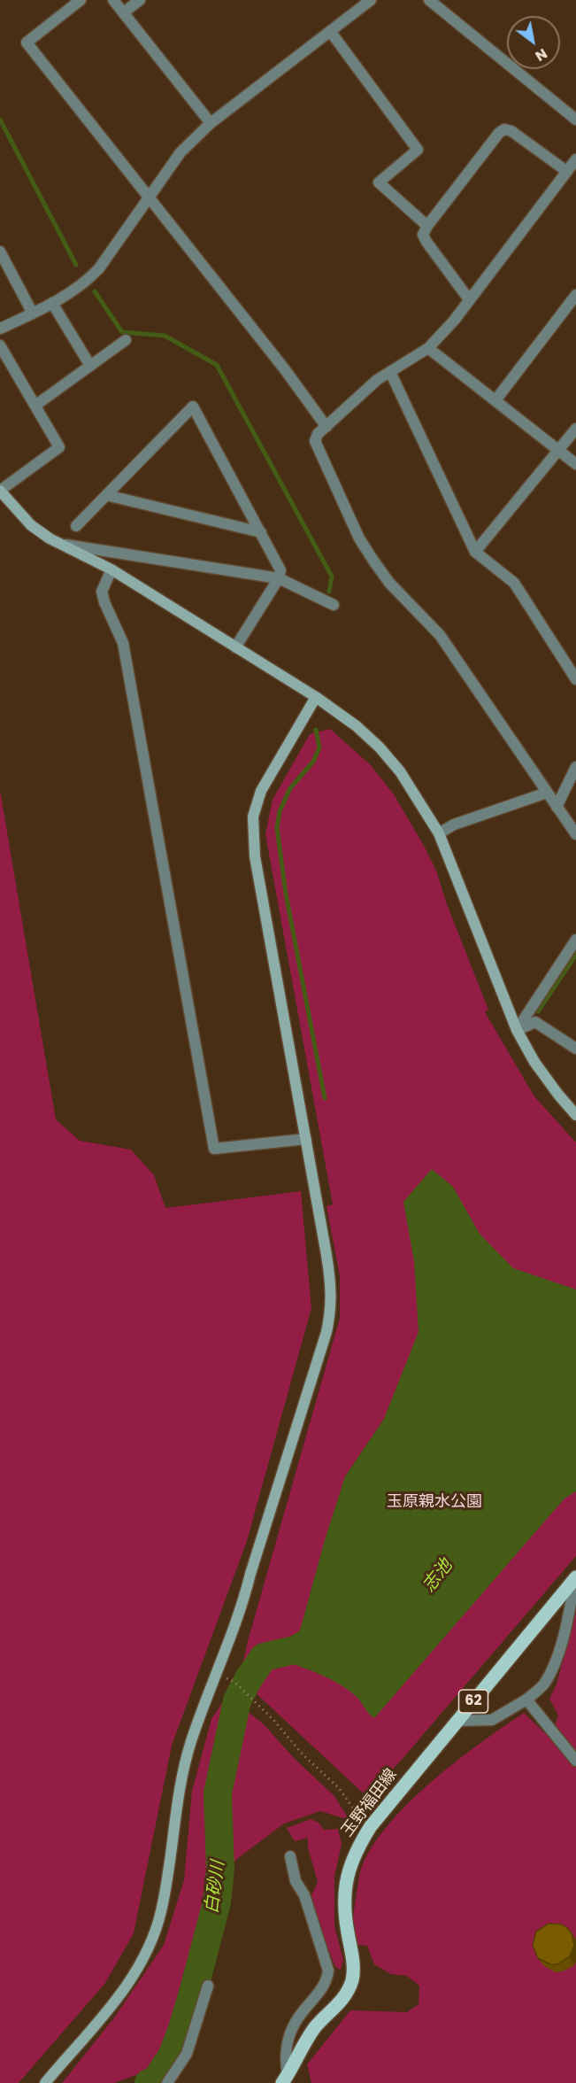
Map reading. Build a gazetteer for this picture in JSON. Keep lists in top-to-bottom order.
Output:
{
  "streets": {
    "main road": ["62", "玉野福田線"]
  },
  "water": ["志池", "白砂川"],
  "parks": ["玉原親水公園"],
  "north": "bottom right"
}
